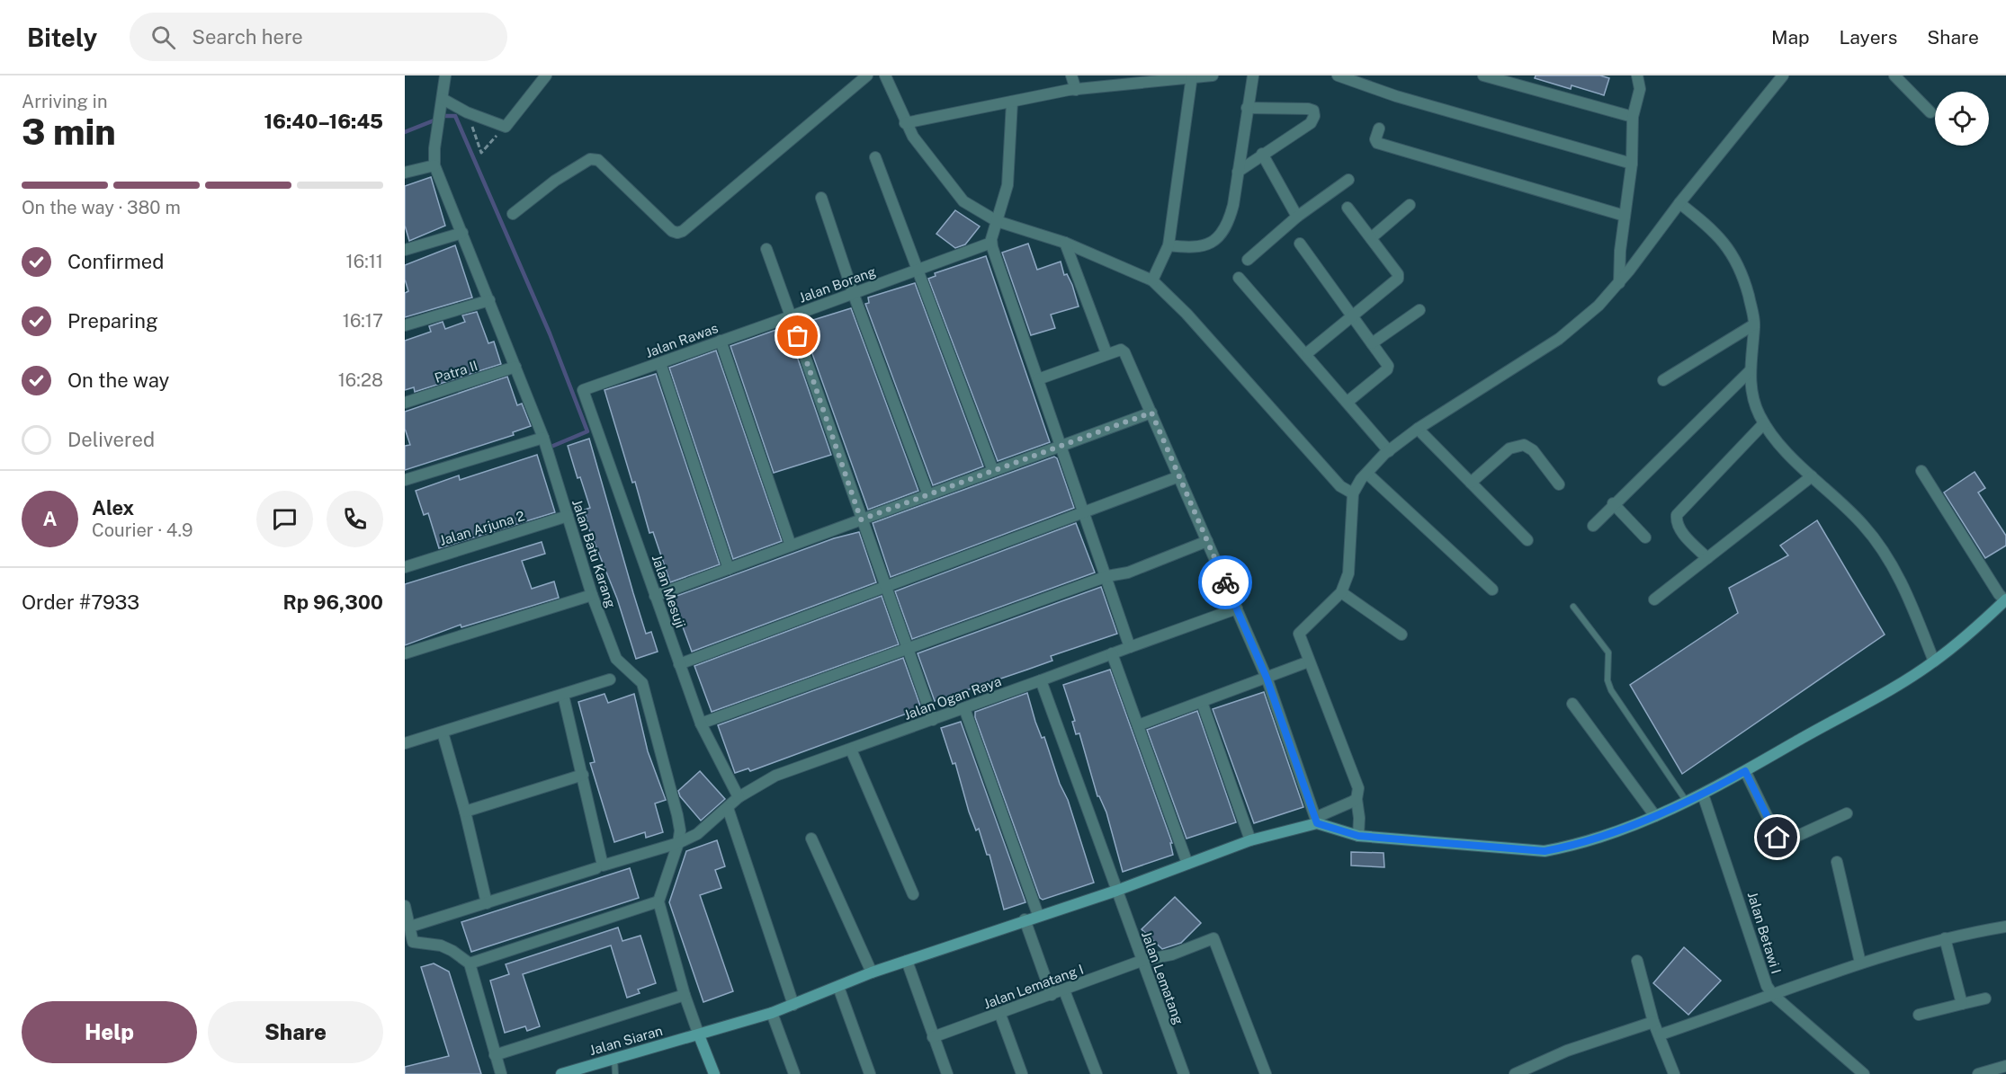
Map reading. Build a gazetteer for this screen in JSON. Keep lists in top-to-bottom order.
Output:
{
  "streets": {
    "street": [
      "Jalan Borang",
      "Jalan Rawas",
      "Patra II",
      "Jalan Arjuna 2",
      "Jalan Batu Karang",
      "Jalan Mesuji",
      "Jalan Ogan Raya",
      "Jalan Betawi I",
      "Jalan Lematang",
      "Jalan Lematang I",
      "Jalan Siaran"
    ]
  },
  "crossings": [
    ["Jalan Borang", "Jalan Rawas"],
    ["Jalan Borang", "Jalan Ogan Raya"],
    ["Jalan Rawas", "Jalan Mesuji"],
    ["Patra II", "Jalan Batu Karang"],
    ["Jalan Arjuna 2", "Jalan Batu Karang"],
    ["Jalan Batu Karang", "Jalan Ogan Raya"],
    ["Jalan Mesuji", "Jalan Ogan Raya"],
    ["Jalan Lematang", "Jalan Lematang I"],
    ["Jalan Lematang", "Jalan Siaran"]
  ],
  "page": {
    "header": "Bitely",
    "search": "Search here",
    "nav": ["Map", "Layers", "Share"],
    "heading": ["3 min", "Arriving in", "16:40–16:45"],
    "panel": [
      "Alex",
      "Courier · 4.9",
      "Order #7933",
      "Rp 96,300"
    ],
    "bar": "On the way · 380 m",
    "list": [
      ["Confirmed", "16:11"],
      ["Preparing", "16:17"],
      ["On the way", "16:28"],
      "Delivered"
    ],
    "round": "A",
    "buttons": ["Help", "Share"]
  }
}
